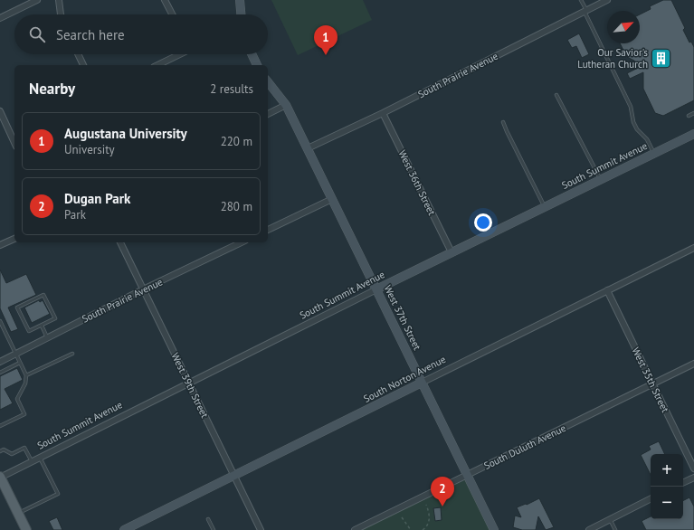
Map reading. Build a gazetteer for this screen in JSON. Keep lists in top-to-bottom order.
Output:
{
  "streets": {
    "street": [
      "South Prairie Avenue",
      "South Summit Avenue",
      "West 36th Street",
      "West 37th Street",
      "South Norton Avenue",
      "West 35th Street",
      "West 39th Street",
      "South Duluth Avenue"
    ]
  },
  "crossings": [
    ["South Prairie Avenue", "West 36th Street"],
    ["South Prairie Avenue", "West 37th Street"],
    ["South Prairie Avenue", "West 39th Street"],
    ["South Summit Avenue", "West 36th Street"],
    ["South Summit Avenue", "West 37th Street"],
    ["South Summit Avenue", "West 39th Street"],
    ["West 37th Street", "South Norton Avenue"],
    ["West 37th Street", "South Duluth Avenue"],
    ["South Norton Avenue", "West 35th Street"],
    ["South Norton Avenue", "West 39th Street"],
    ["West 35th Street", "South Duluth Avenue"]
  ],
  "places": {
    "building": ["Our Savior's Lutheran Church"]
  },
  "north": "top right",
  "page": {
    "search": "Search here",
    "pins": ["1", "2"],
    "heading": ["Nearby", "2 results"],
    "list": [
      {
        "mark": "1",
        "name": "Augustana University",
        "note": "University",
        "value": "220 m"
      },
      {
        "mark": "2",
        "name": "Dugan Park",
        "note": "Park",
        "value": "280 m"
      }
    ],
    "map_buttons": ["+", "−"]
  }
}
